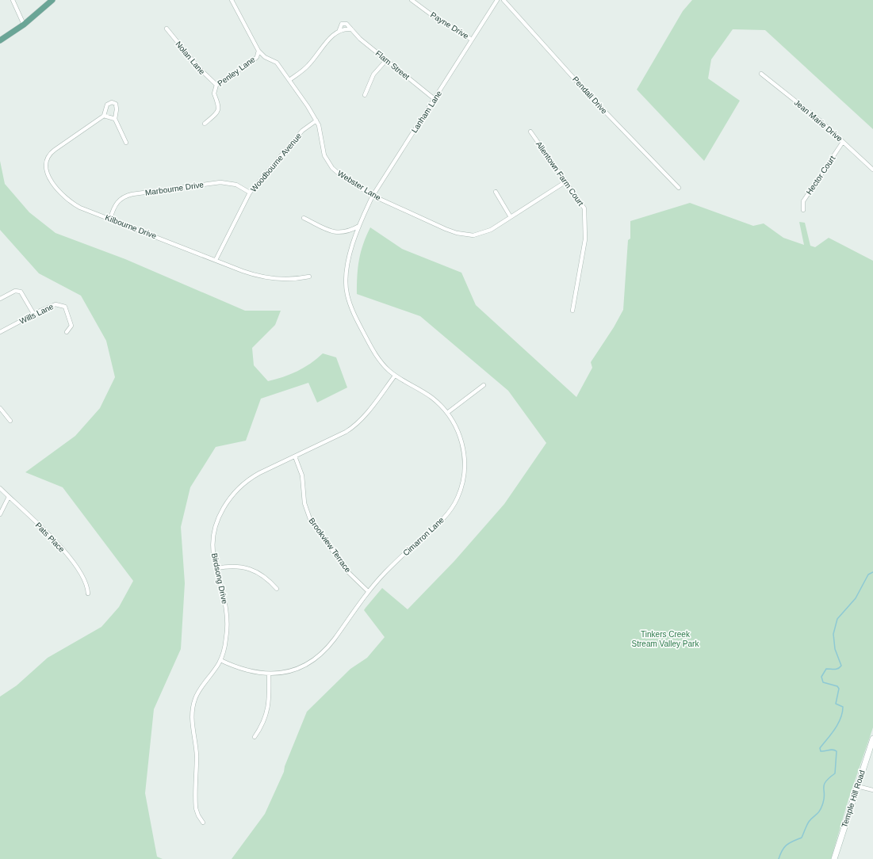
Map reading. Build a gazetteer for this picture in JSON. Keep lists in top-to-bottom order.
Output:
{
  "streets": {
    "main road": ["Temple Hill Road"],
    "street": [
      "Payne Drive",
      "Nolan Lane",
      "Flam Street",
      "Penley Lane",
      "Pendall Drive",
      "Lanham Lane",
      "Jean Marie Drive",
      "Woodbourne Avenue",
      "Allentown Farm Court",
      "Hector Court",
      "Webster Lane",
      "Marbourne Drive",
      "Kilbourne Drive",
      "Wills Lane",
      "Cimarron Lane",
      "Pats Place",
      "Brookview Terrace",
      "Birdsong Drive"
    ]
  },
  "crossings": [
    ["Payne Drive", "Lanham Lane"],
    ["Nolan Lane", "Penley Lane"],
    ["Flam Street", "Lanham Lane"],
    ["Flam Street", "Webster Lane"],
    ["Penley Lane", "Webster Lane"],
    ["Lanham Lane", "Webster Lane"],
    ["Lanham Lane", "Cimarron Lane"],
    ["Jean Marie Drive", "Hector Court"],
    ["Woodbourne Avenue", "Webster Lane"],
    ["Woodbourne Avenue", "Marbourne Drive"],
    ["Woodbourne Avenue", "Kilbourne Drive"],
    ["Allentown Farm Court", "Webster Lane"],
    ["Marbourne Drive", "Kilbourne Drive"],
    ["Cimarron Lane", "Brookview Terrace"],
    ["Cimarron Lane", "Birdsong Drive"],
    ["Brookview Terrace", "Birdsong Drive"]
  ],
  "parks": ["Tinkers Creek Stream Valley Park"]
}
